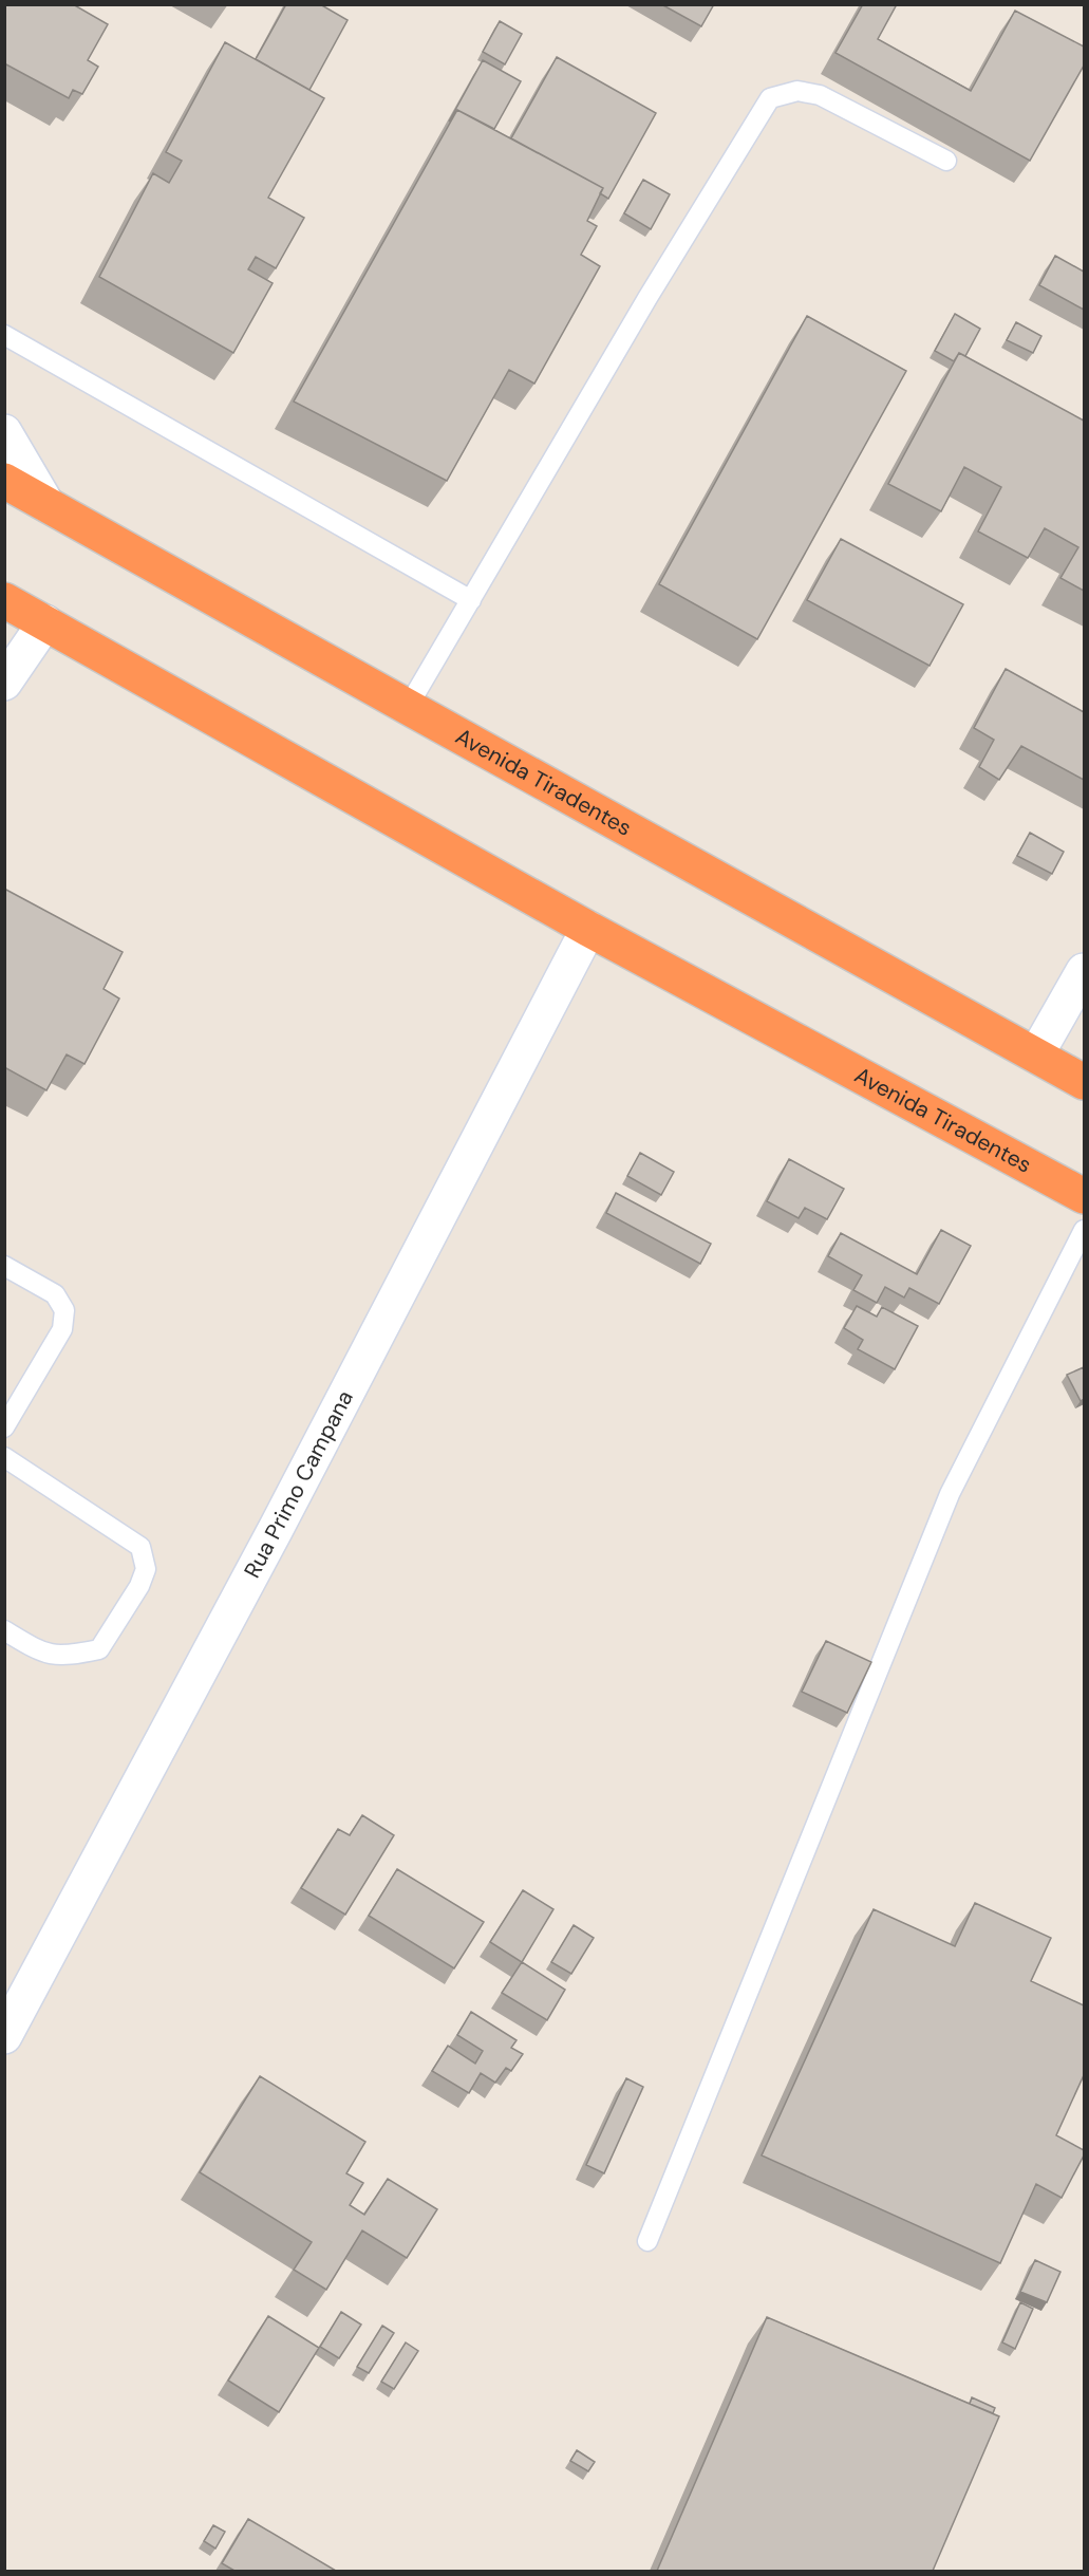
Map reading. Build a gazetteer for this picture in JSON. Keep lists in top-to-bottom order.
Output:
{
  "streets": {
    "highway": ["Avenida Tiradentes"],
    "street": ["Rua Primo Campana"]
  },
  "crossings": [
    ["Avenida Tiradentes", "Rua Primo Campana"]
  ]
}
